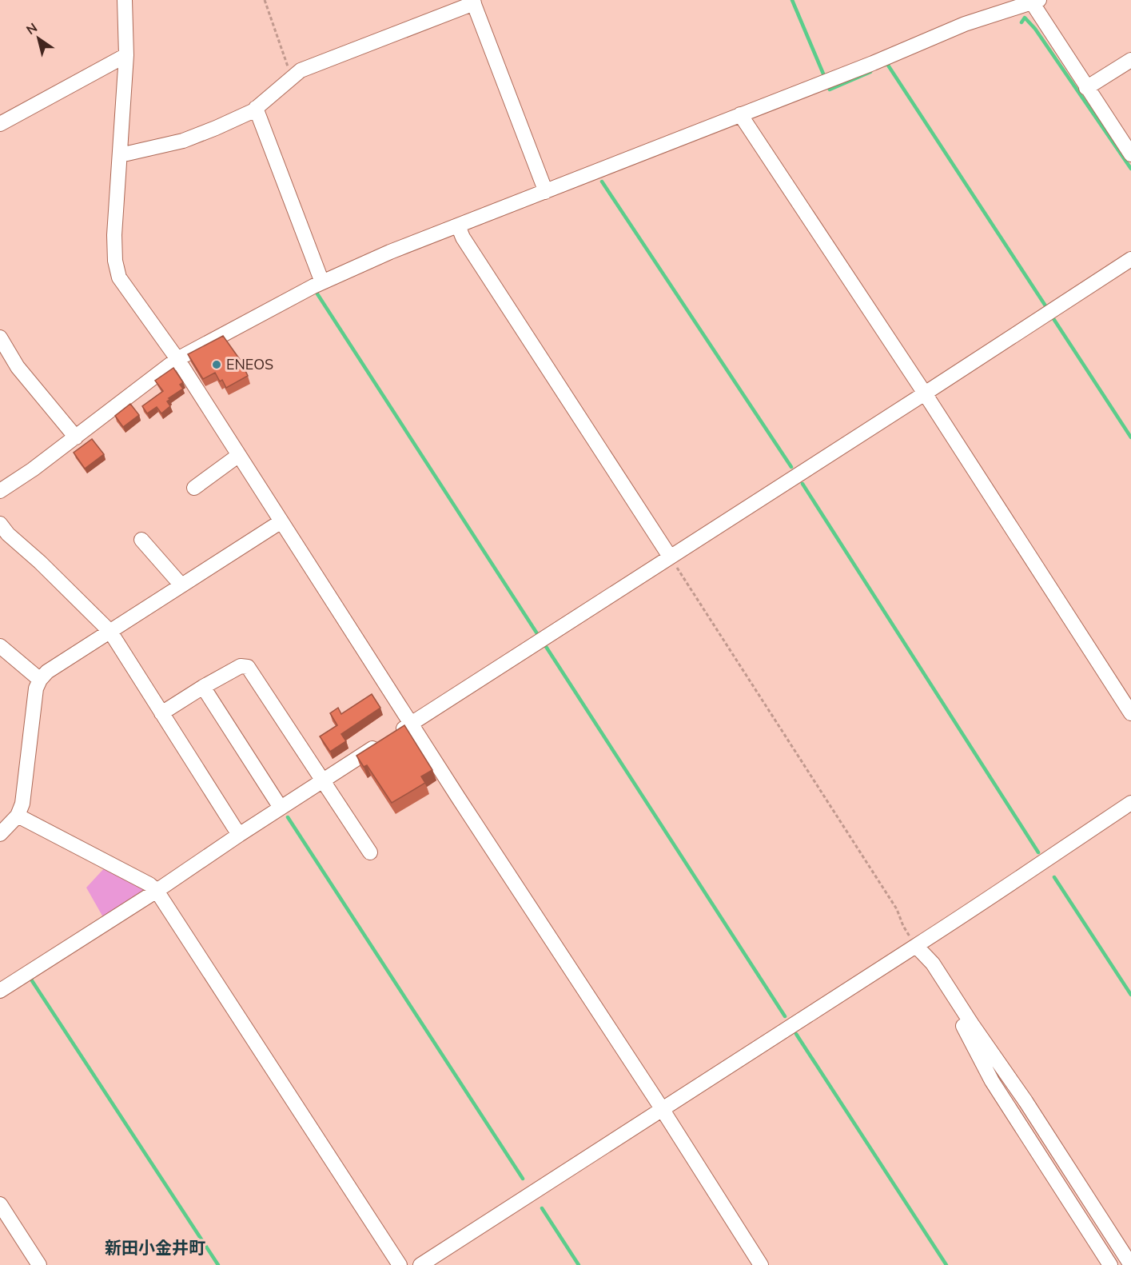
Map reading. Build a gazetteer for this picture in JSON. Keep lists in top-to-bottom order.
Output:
{
  "districts": ["新田小金井町"],
  "places": ["ENEOS"],
  "north": "top left"
}
